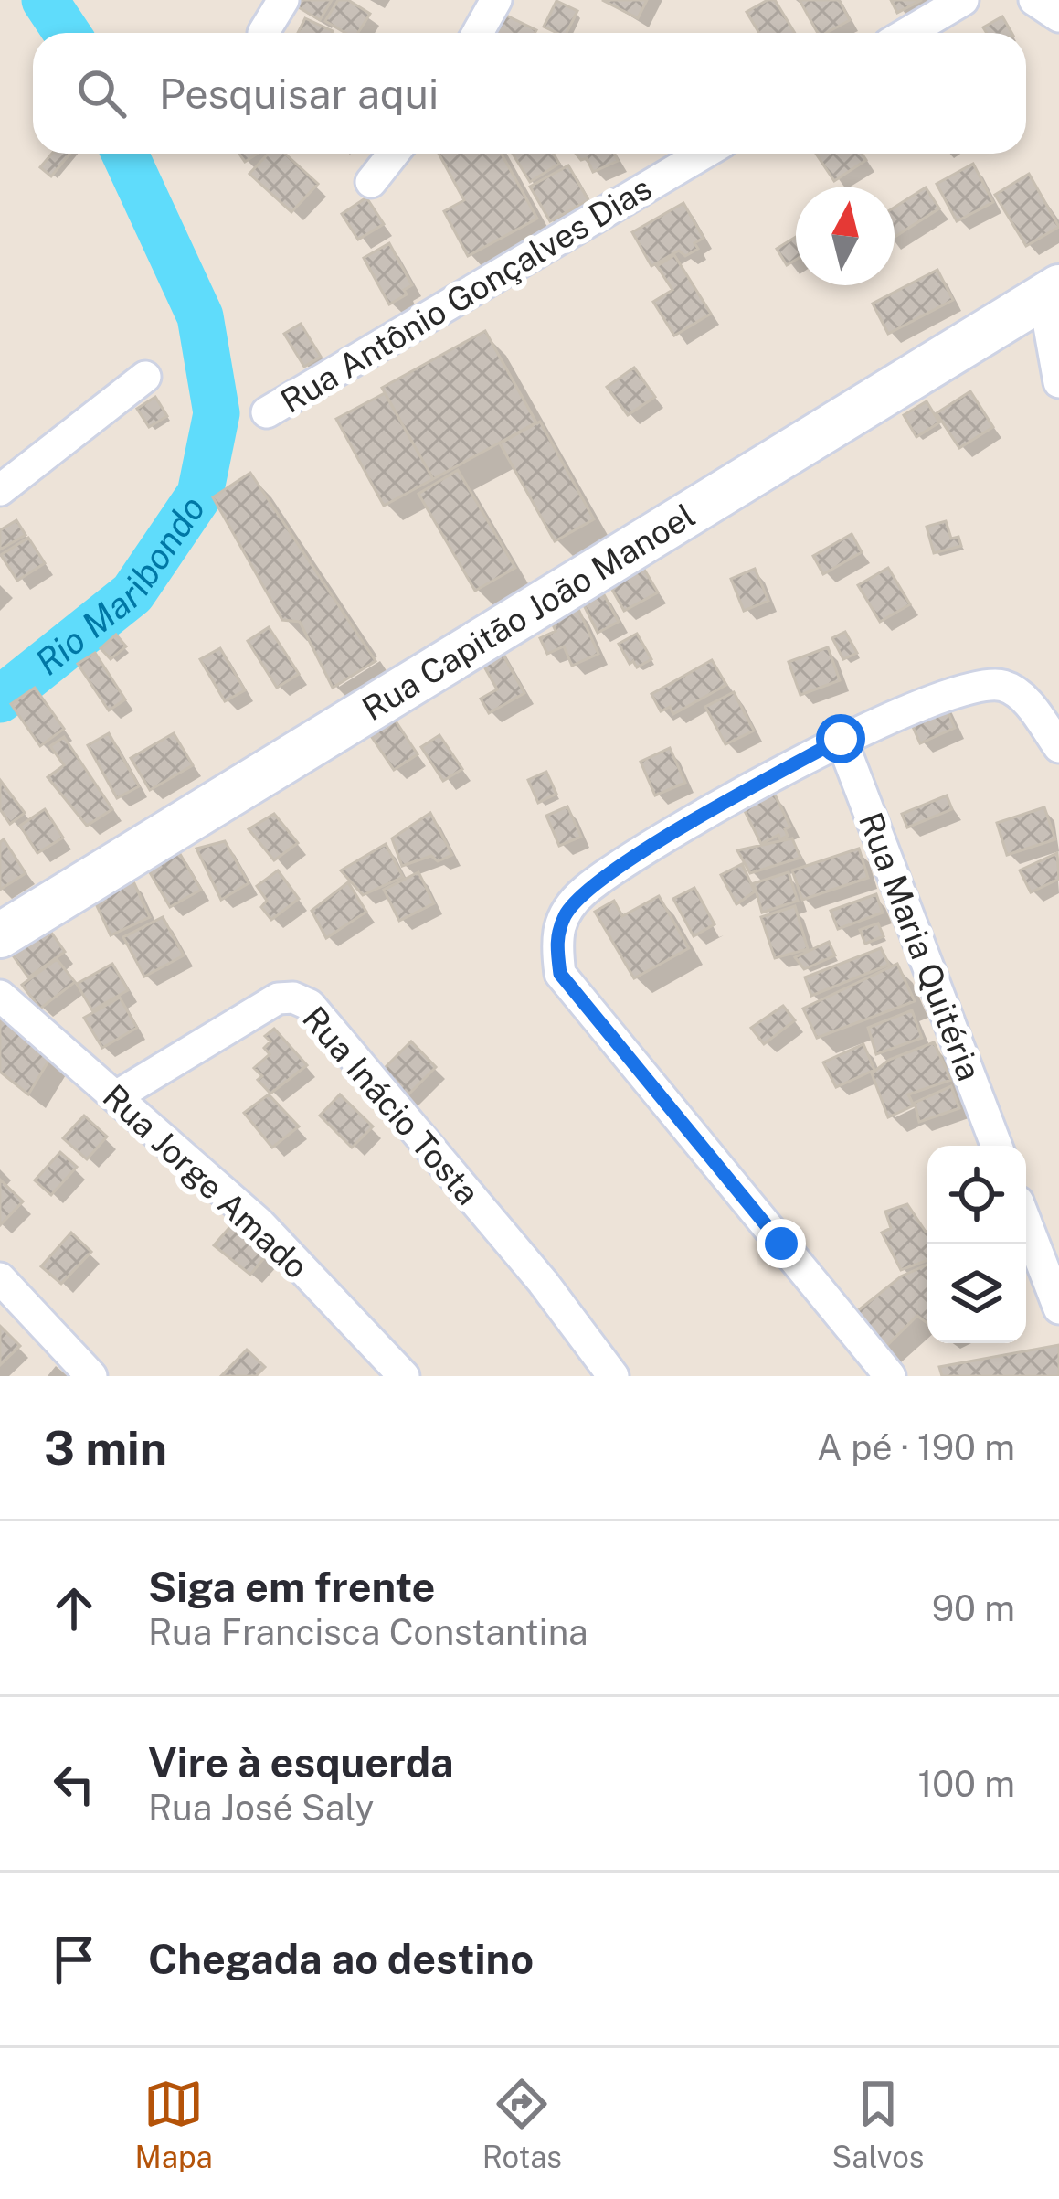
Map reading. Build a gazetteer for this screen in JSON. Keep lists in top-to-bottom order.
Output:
{
  "streets": {
    "main road": ["Rua Capitão João Manoel"],
    "street": [
      "Rua Antônio Gonçalves Dias",
      "Rua Maria Quitéria",
      "Rua Inácio Tosta",
      "Rua Jorge Amado"
    ]
  },
  "crossings": [
    ["Rua Inácio Tosta", "Rua Jorge Amado"]
  ],
  "water": ["Rio Maribondo"],
  "north": "top",
  "page": {
    "search": "Pesquisar aqui",
    "heading": ["3 min", "A pé · 190 m"],
    "list": [
      ["Siga em frente", "Rua Francisca Constantina", "90 m"],
      ["Vire à esquerda", "Rua José Saly", "100 m"],
      "Chegada ao destino"
    ],
    "nav": ["Mapa", "Rotas", "Salvos"]
  }
}
